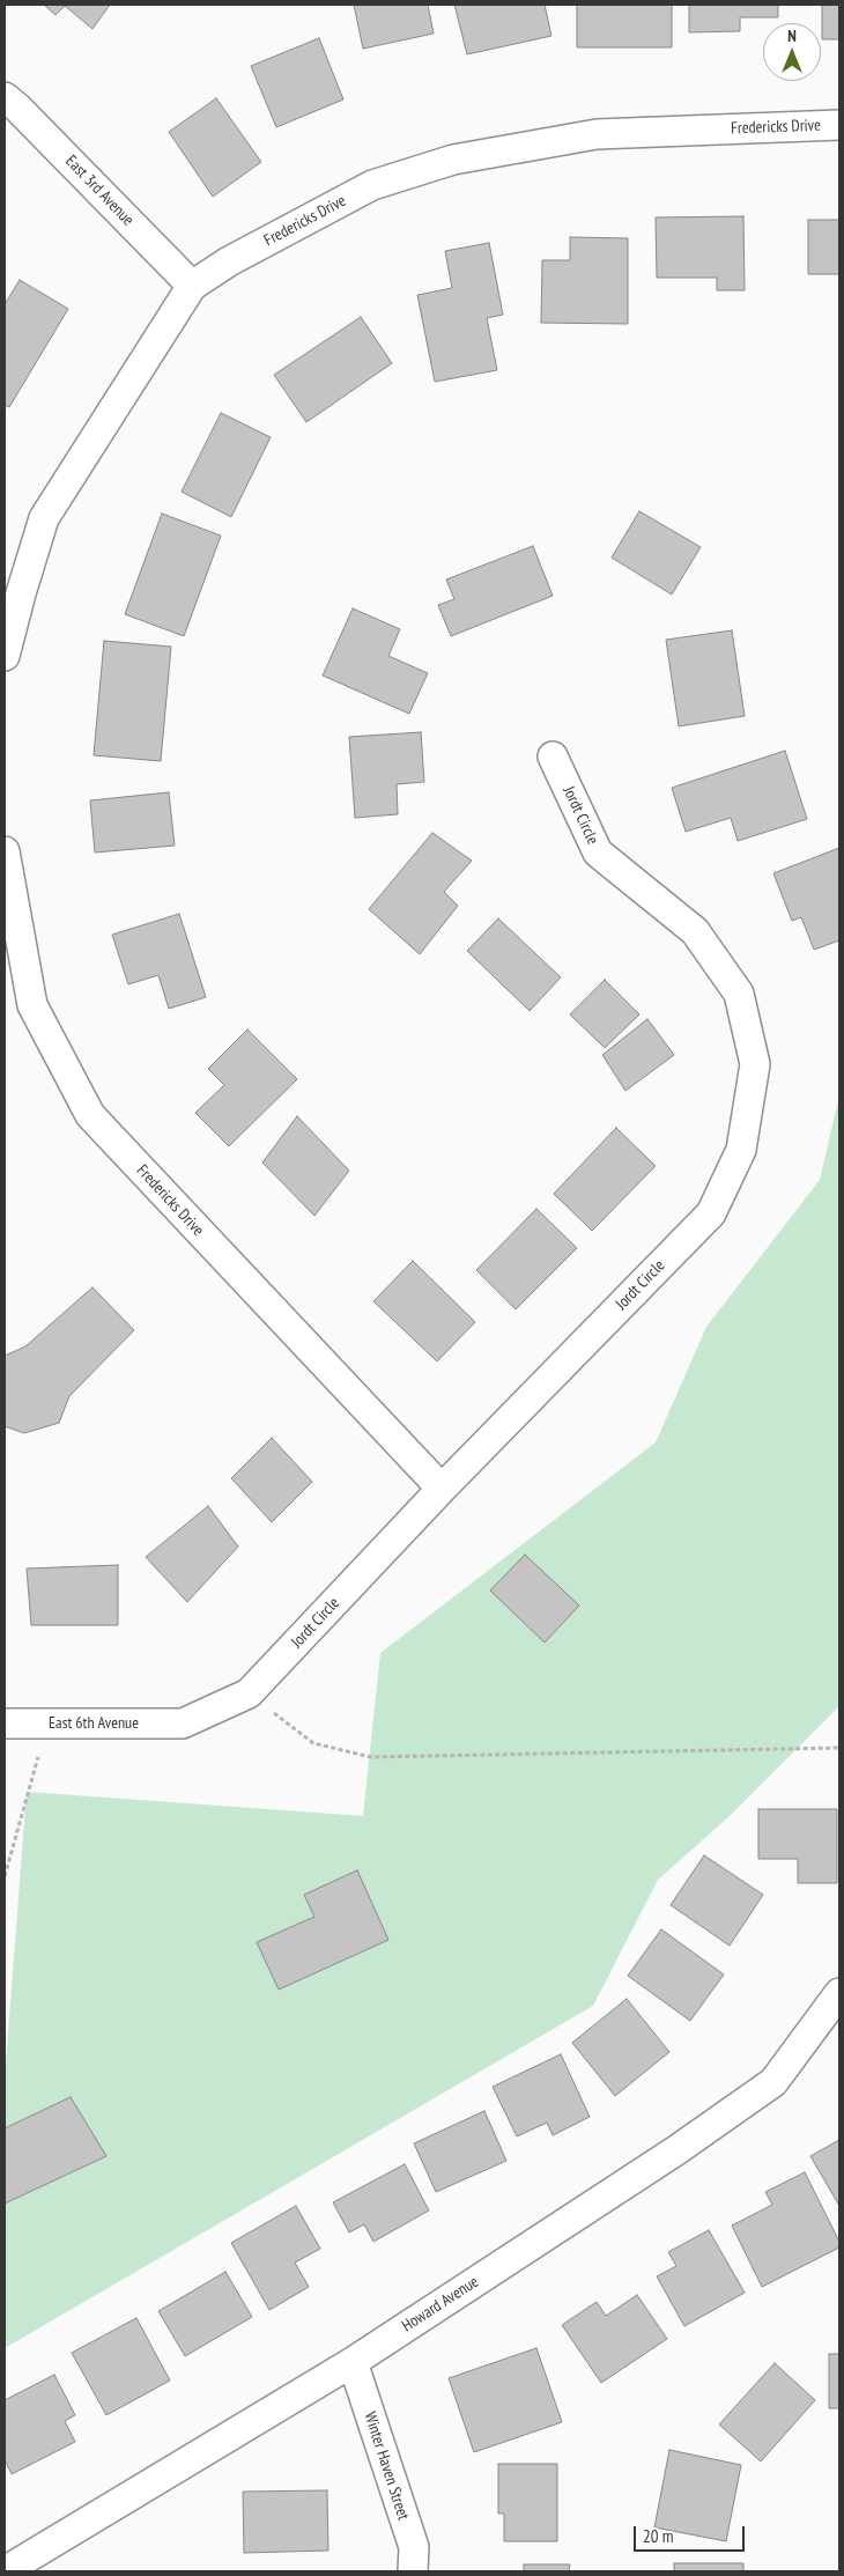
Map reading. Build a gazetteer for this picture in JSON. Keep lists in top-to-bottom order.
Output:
{
  "streets": {
    "street": [
      "Fredericks Drive",
      "East 3rd Avenue",
      "Jordt Circle",
      "East 6th Avenue",
      "Howard Avenue",
      "Winter Haven Street"
    ]
  },
  "crossings": [
    ["Fredericks Drive", "East 3rd Avenue"],
    ["Fredericks Drive", "Jordt Circle"],
    ["Jordt Circle", "East 6th Avenue"],
    ["Howard Avenue", "Winter Haven Street"]
  ],
  "scale_bar": "20 m",
  "north": "top"
}
